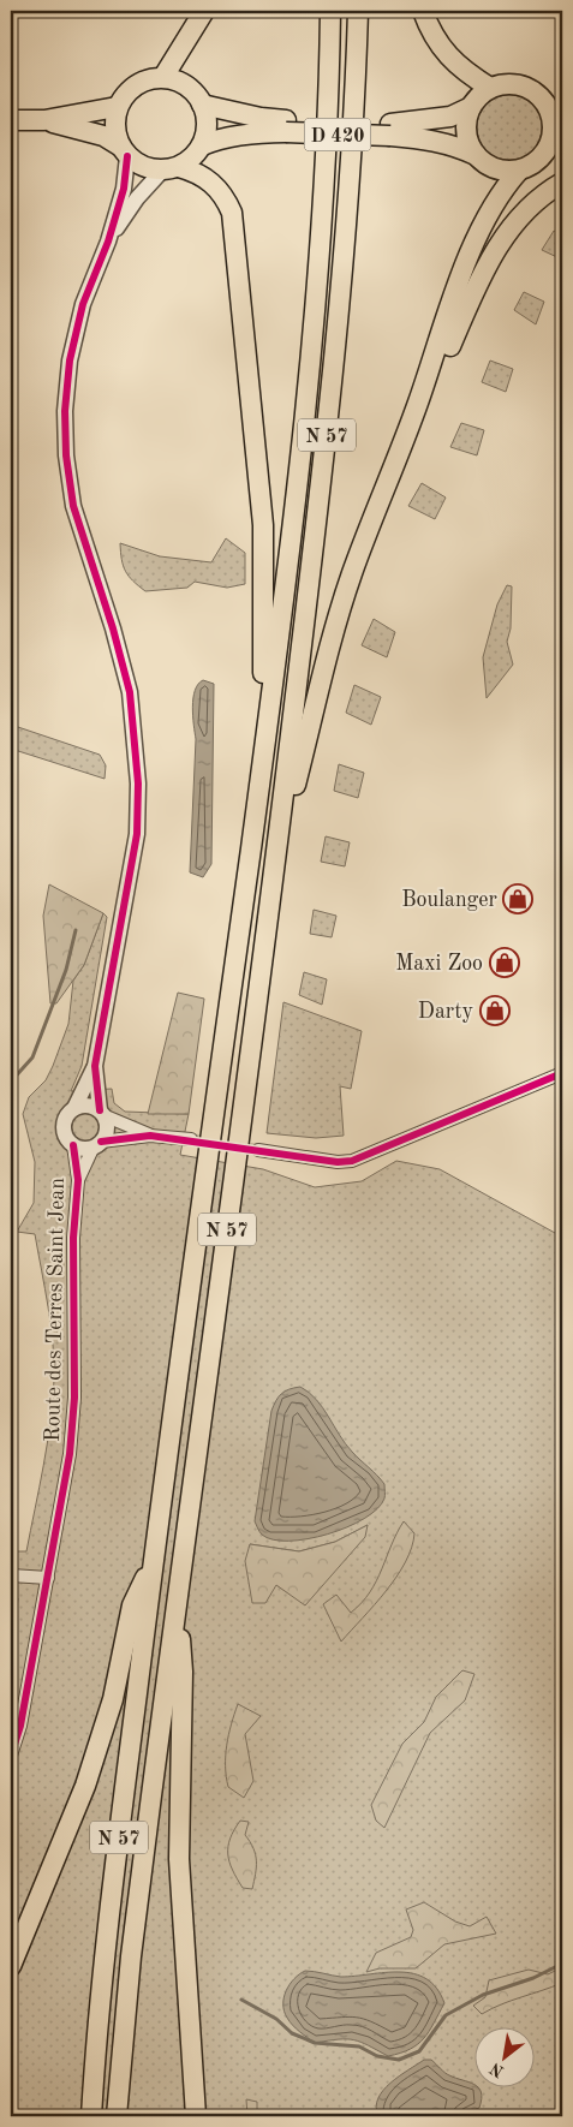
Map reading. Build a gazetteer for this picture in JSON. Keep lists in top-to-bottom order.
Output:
{
  "streets": {
    "main road": ["D 420", "N 57"],
    "street": ["Route des Terres Saint Jean"]
  },
  "places": {
    "shop": ["Boulanger", "Maxi Zoo", "Darty"]
  },
  "north": "bottom left"
}
